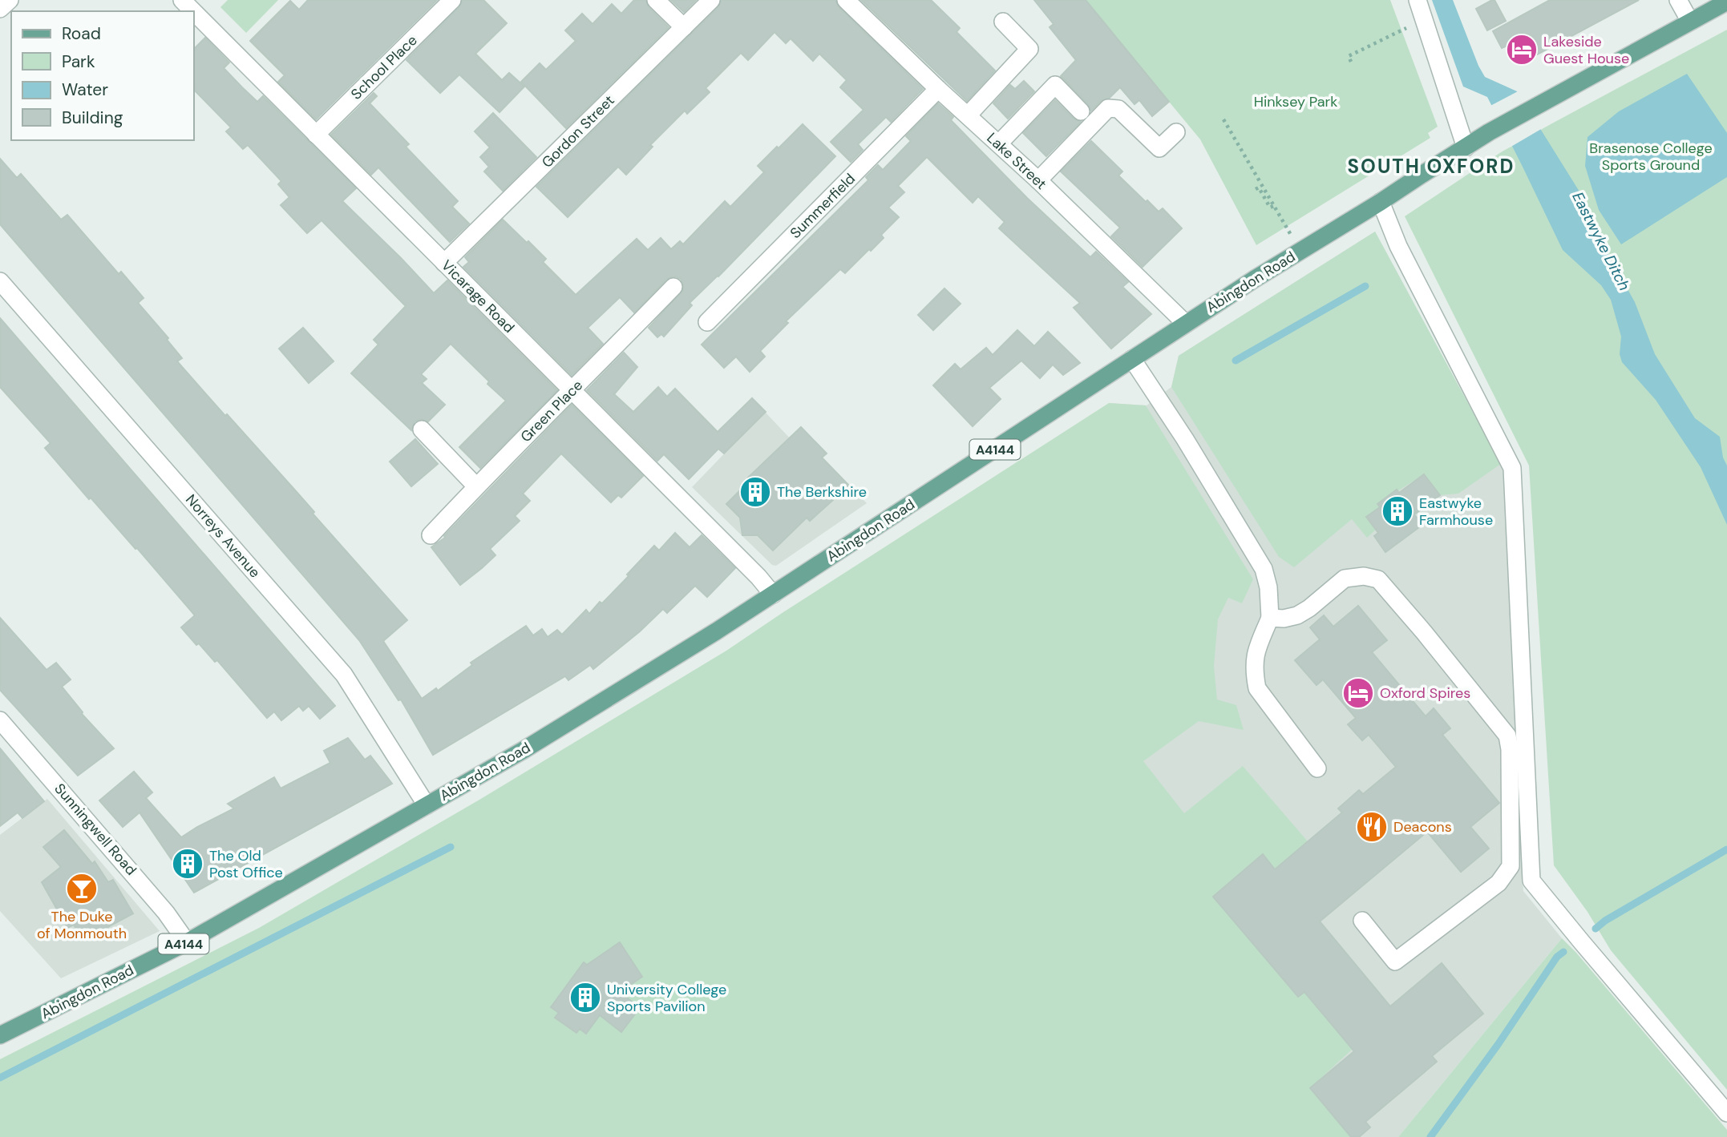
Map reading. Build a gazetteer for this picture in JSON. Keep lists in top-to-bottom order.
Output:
{
  "streets": {
    "main road": ["Abingdon Road", "A4144"],
    "street": [
      "School Place",
      "Gordon Street",
      "Lake Street",
      "Summerfield",
      "Vicarage Road",
      "Green Place",
      "Norreys Avenue",
      "Sunningwell Road"
    ]
  },
  "crossings": [
    ["School Place", "Vicarage Road"],
    ["Gordon Street", "Vicarage Road"],
    ["Lake Street", "Summerfield"],
    ["Lake Street", "Abingdon Road"],
    ["Abingdon Road", "Vicarage Road"],
    ["Abingdon Road", "Norreys Avenue"],
    ["Abingdon Road", "Sunningwell Road"],
    ["Vicarage Road", "Green Place"]
  ],
  "districts": ["SOUTH OXFORD"],
  "water": ["Eastwyke Ditch"],
  "parks": ["Hinksey Park", "Brasenose College Sports Ground"],
  "places": {
    "hotel": ["Lakeside Guest House", "Oxford Spires"],
    "building": [
      "The Berkshire",
      "Eastwyke Farmhouse",
      "The Old Post Office",
      "University College Sports Pavilion"
    ],
    "restaurant": ["Deacons"],
    "bar": ["The Duke of Monmouth"]
  },
  "legend": [
    "Road",
    "Park",
    "Water",
    "Building"
  ]
}
